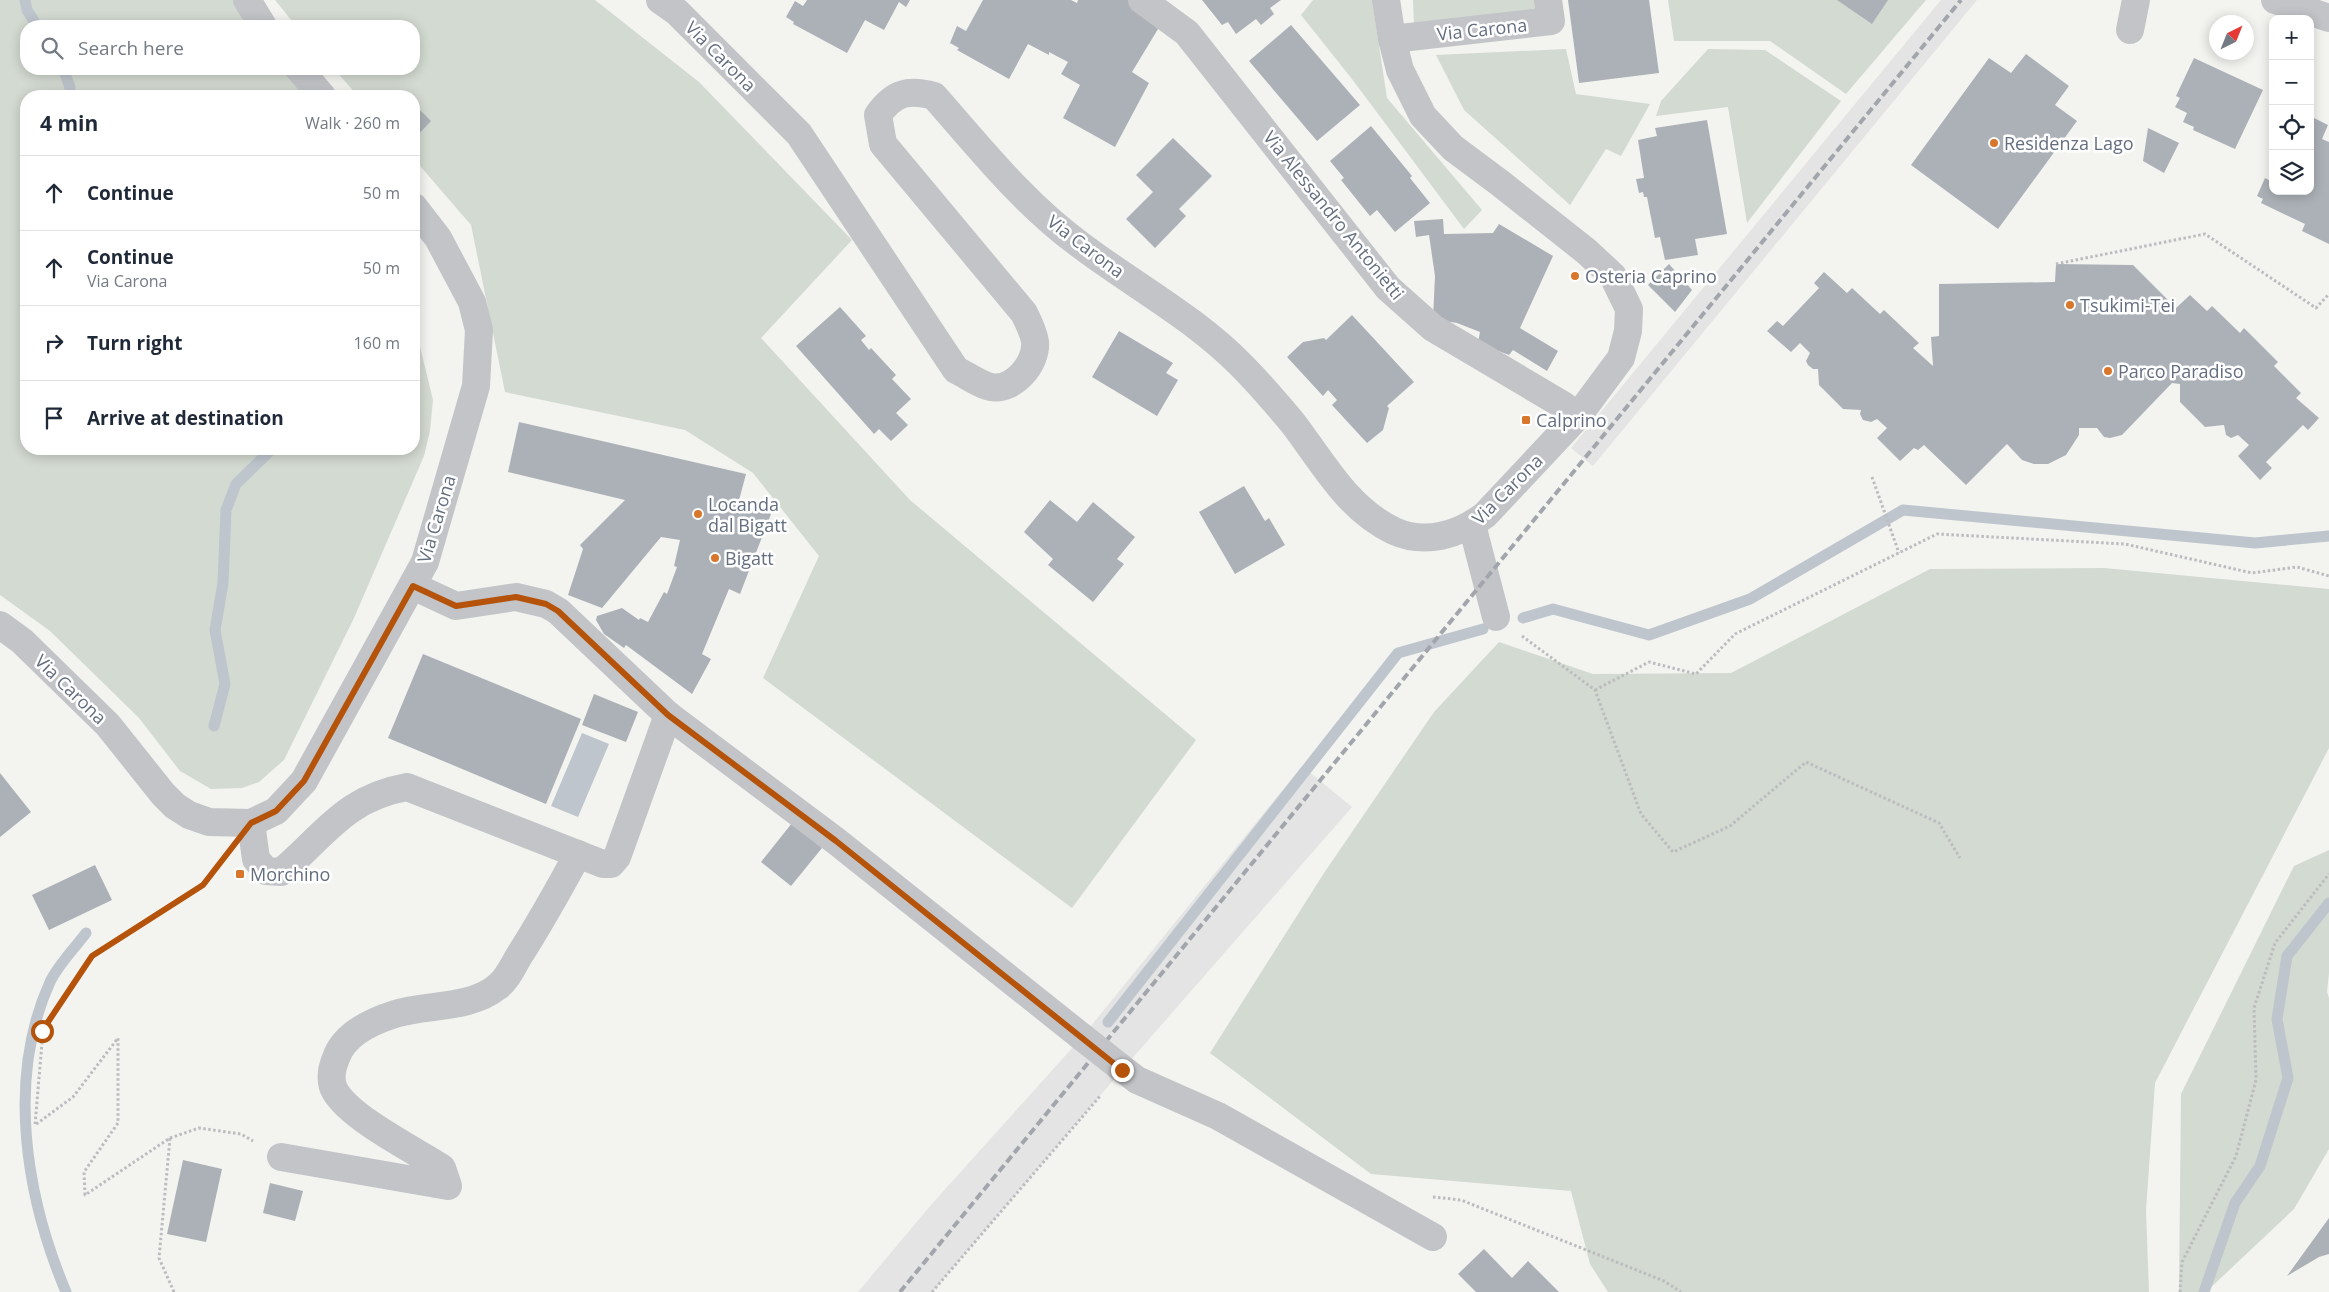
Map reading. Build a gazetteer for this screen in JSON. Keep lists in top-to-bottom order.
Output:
{
  "streets": {
    "street": ["Via Carona", "Via Alessandro Antonietti"]
  },
  "crossings": [
    ["Via Carona", "Via Alessandro Antonietti"]
  ],
  "places": {
    "other": [
      "Residenza Lago",
      "Osteria Caprino",
      "Tsukimi-Tei",
      "Parco Paradiso",
      "Locanda dal Bigatt",
      "Bigatt"
    ],
    "transit": ["Calprino", "Morchino"]
  },
  "north": "top right",
  "page": {
    "map_buttons": ["+", "−"],
    "search": "Search here",
    "heading": ["4 min", "Walk · 260 m"],
    "list": [
      ["Continue", "50 m"],
      ["Continue", "Via Carona", "50 m"],
      ["Turn right", "160 m"],
      "Arrive at destination"
    ]
  }
}
